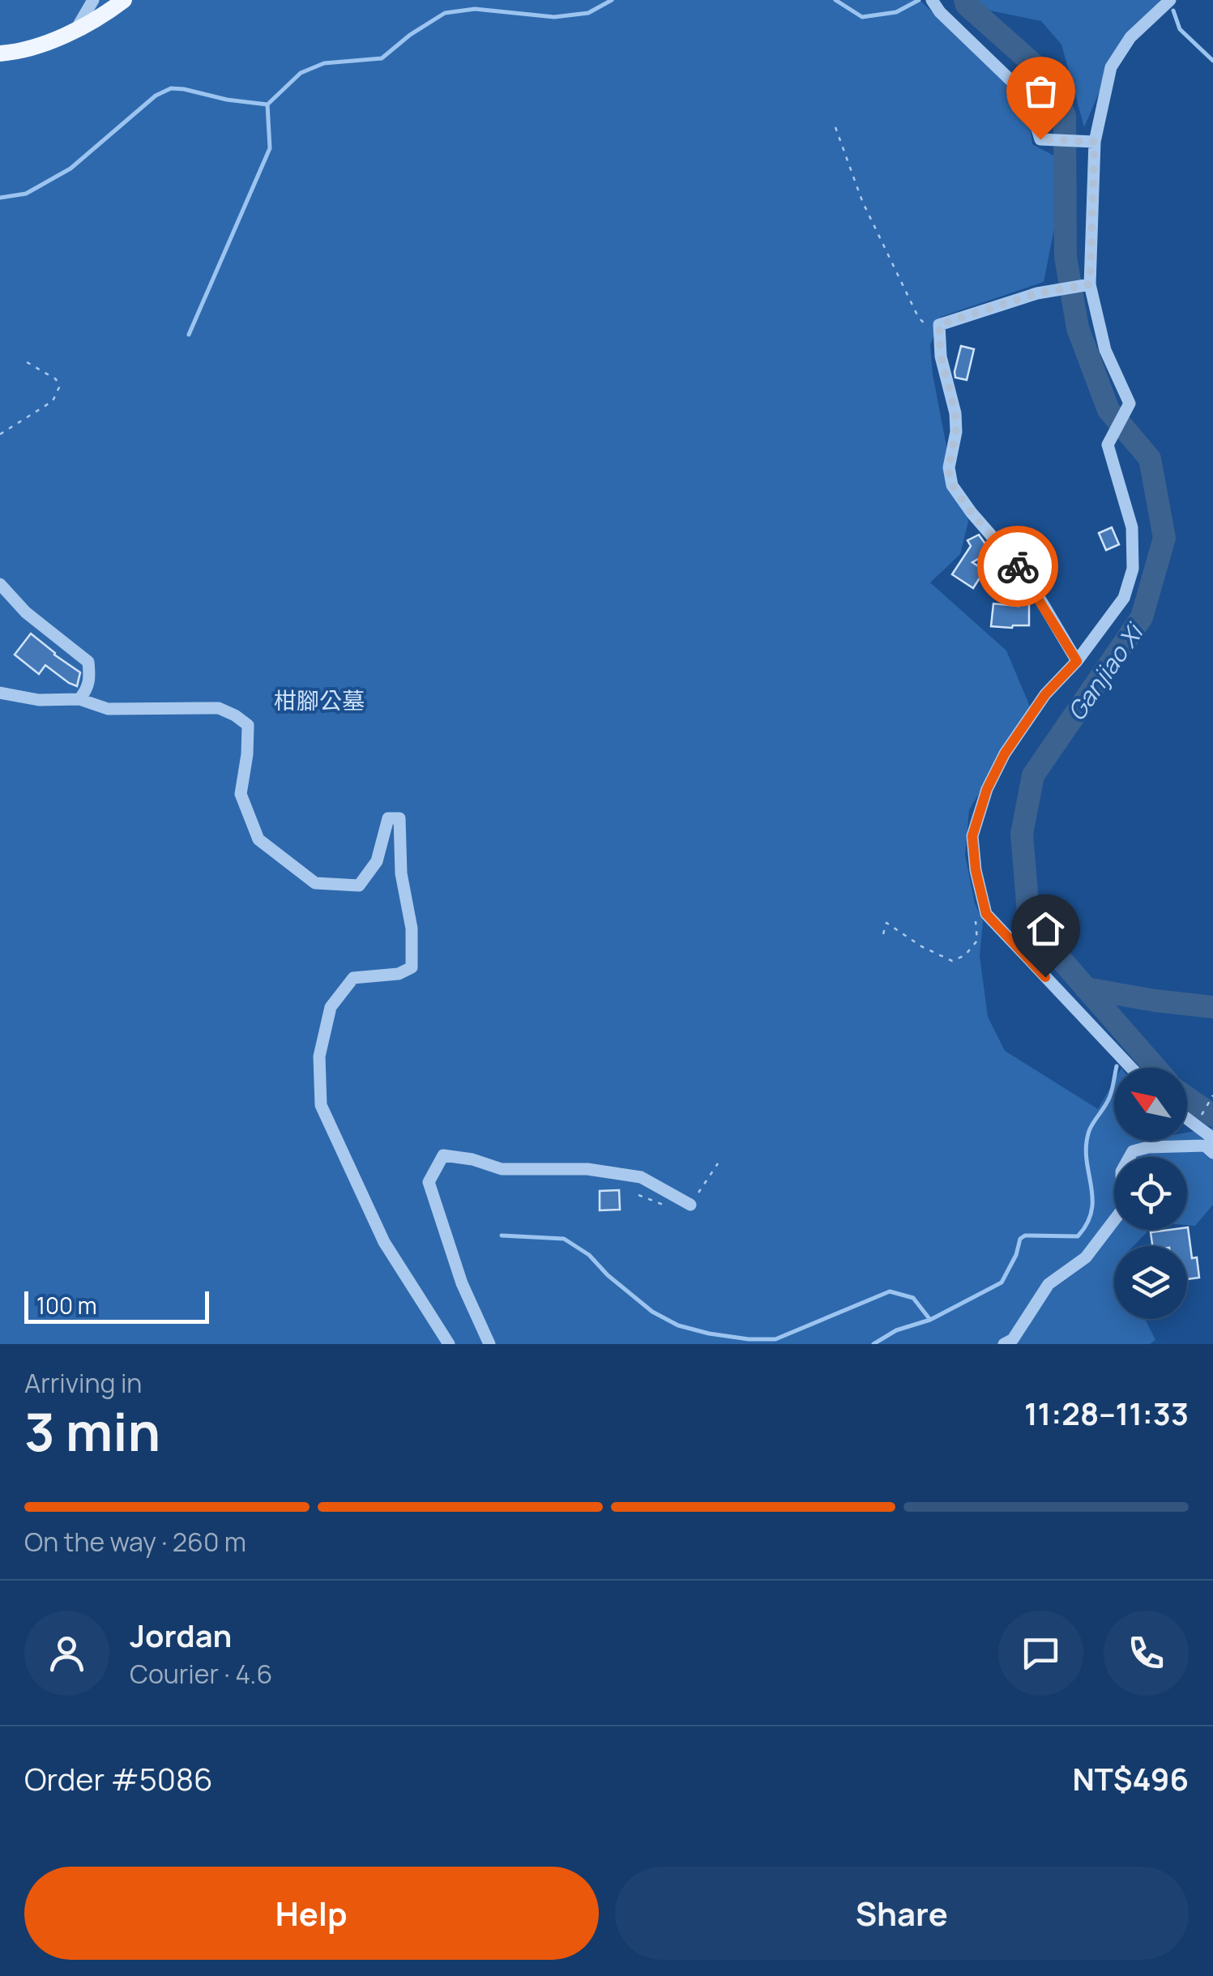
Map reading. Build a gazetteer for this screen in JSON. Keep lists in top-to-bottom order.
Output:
{
  "water": ["Ganjiao Xi"],
  "parks": ["柑腳公墓"],
  "scale_bar": "100 m",
  "north": "top left",
  "page": {
    "scale": "100 m",
    "heading": ["3 min", "Arriving in", "11:28–11:33"],
    "panel": [
      "Jordan",
      "Courier · 4.6",
      "Order #5086",
      "NT$496"
    ],
    "bar": "On the way · 260 m",
    "buttons": ["Help", "Share"]
  }
}
